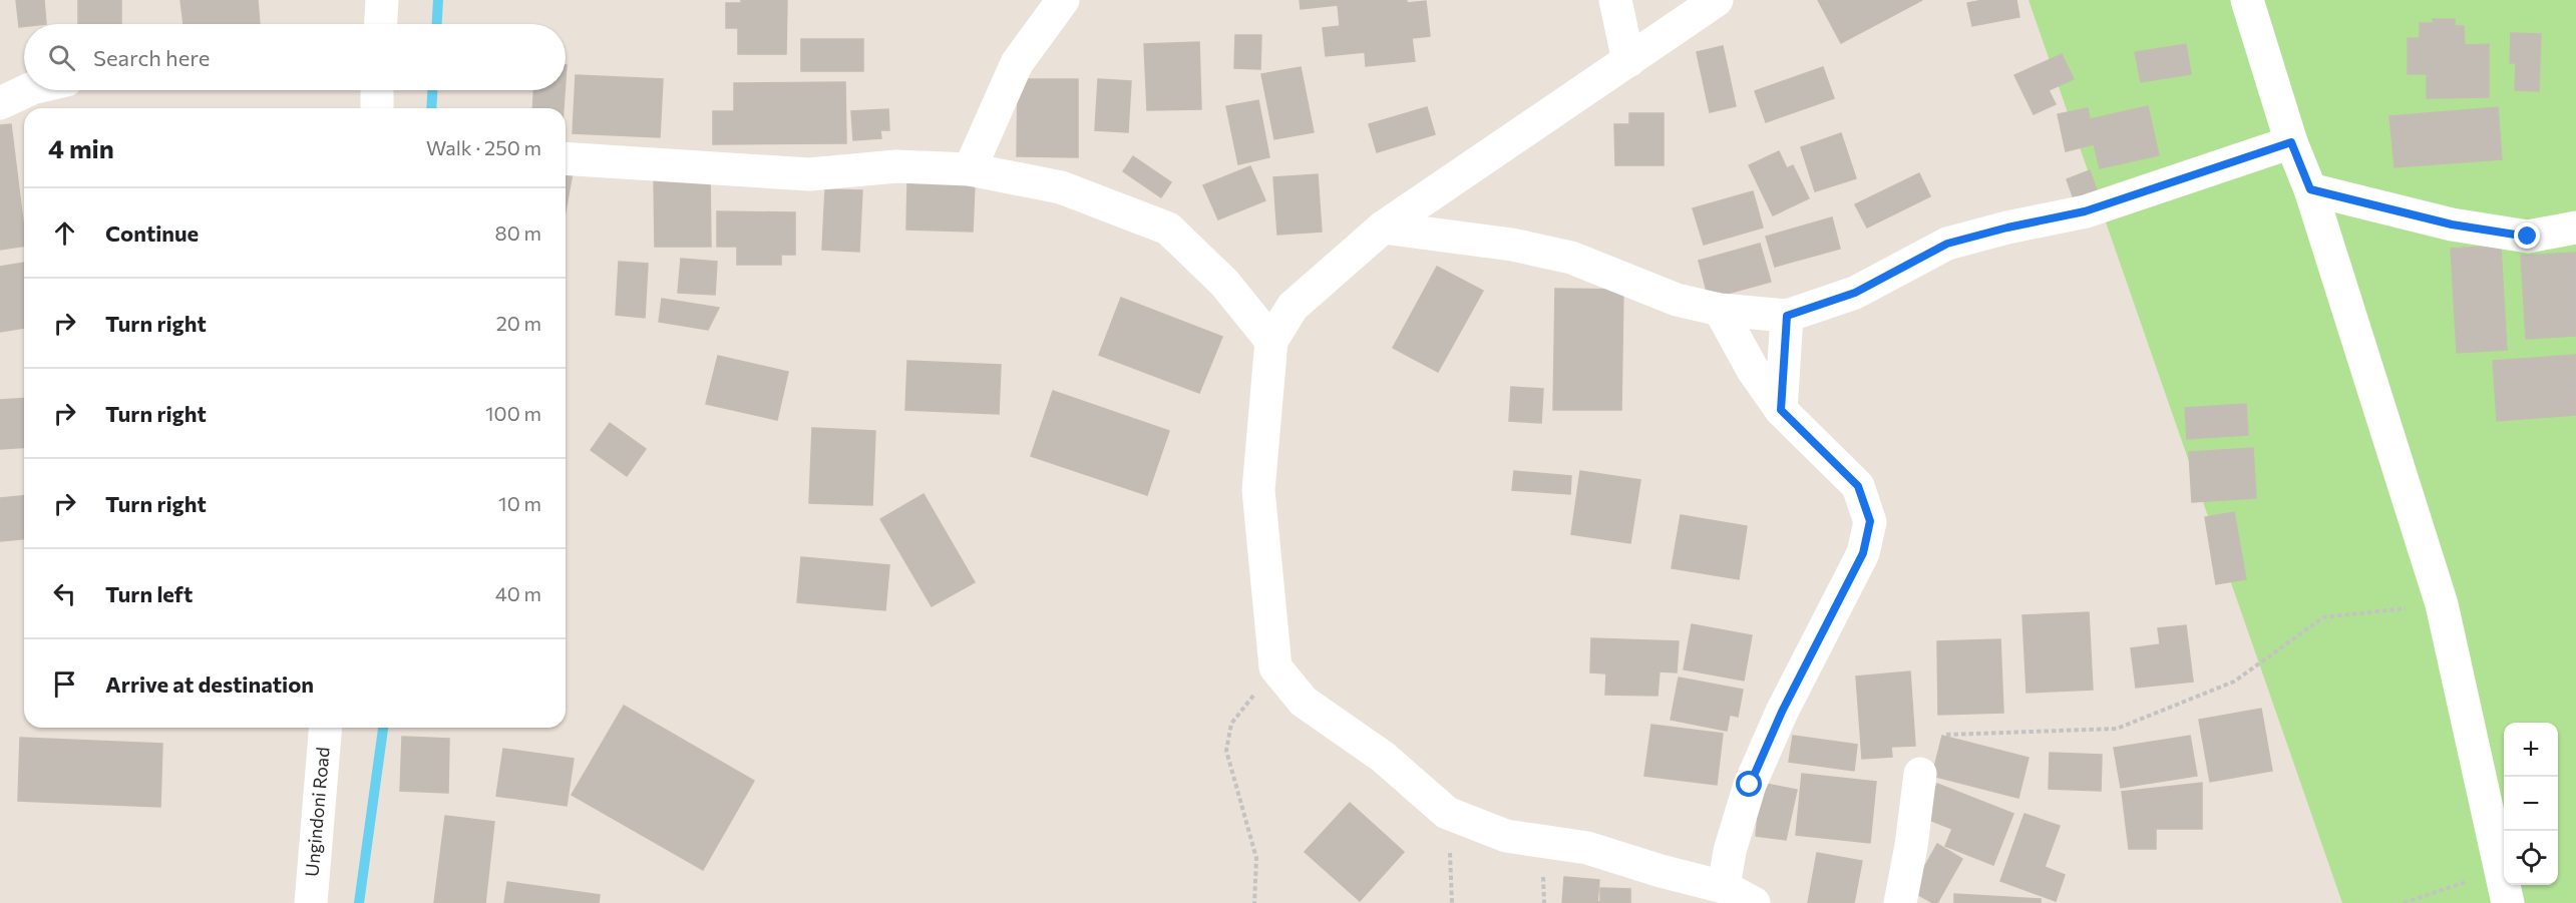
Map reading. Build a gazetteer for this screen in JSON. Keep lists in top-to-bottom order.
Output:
{
  "streets": {
    "street": ["Ungindoni Road"]
  },
  "page": {
    "search": "Search here",
    "heading": ["4 min", "Walk · 250 m"],
    "list": [
      ["Continue", "80 m"],
      ["Turn right", "20 m"],
      ["Turn right", "100 m"],
      ["Turn right", "10 m"],
      ["Turn left", "40 m"],
      "Arrive at destination"
    ],
    "map_buttons": ["+", "−"]
  }
}
